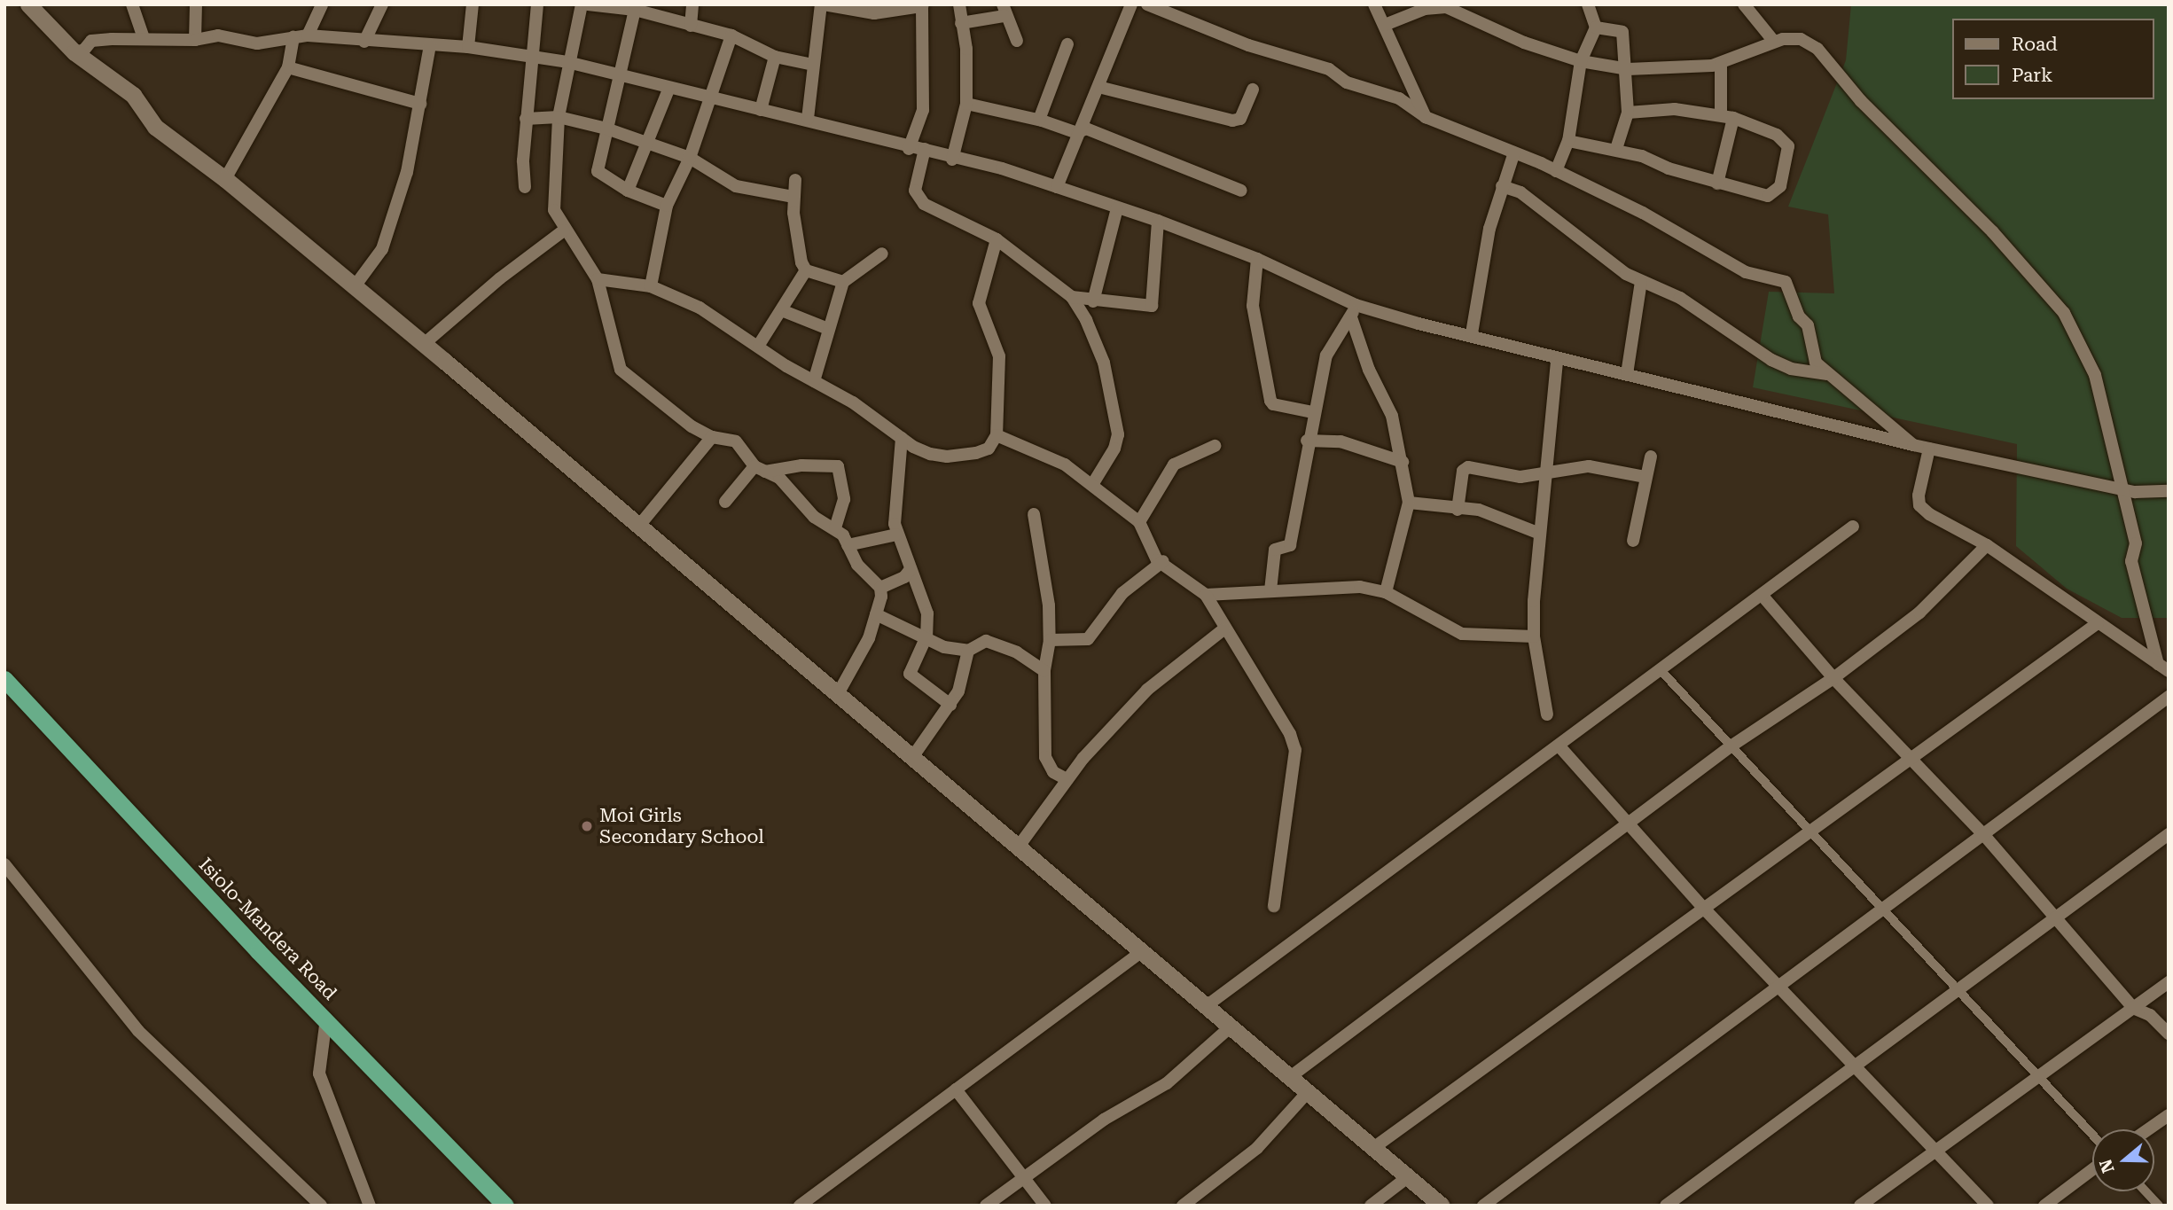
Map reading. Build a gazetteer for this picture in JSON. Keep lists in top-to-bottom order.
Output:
{
  "streets": {
    "highway": ["Isiolo-Mandera Road"]
  },
  "places": ["Moi Girls Secondary School"],
  "legend": ["Road", "Park"],
  "north": "left"
}
